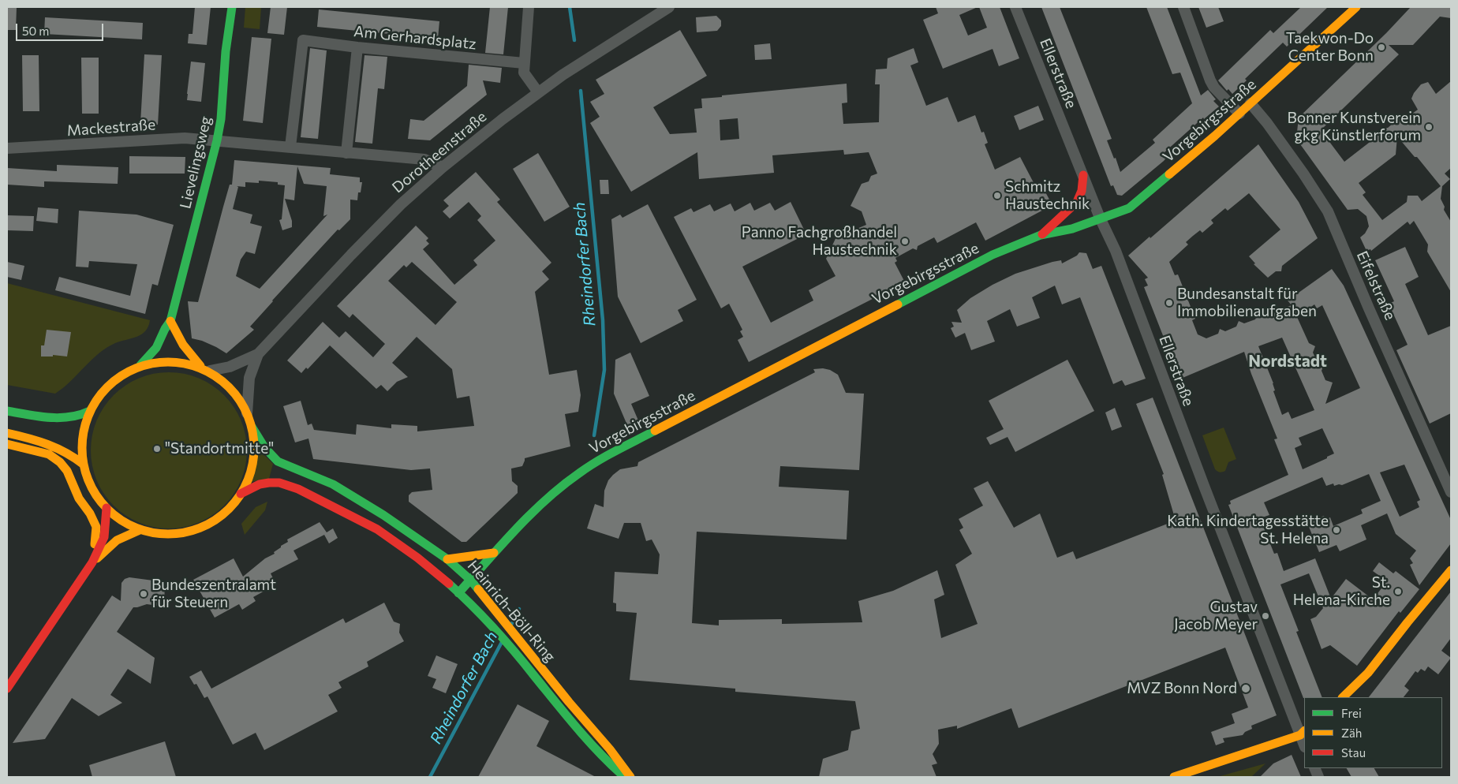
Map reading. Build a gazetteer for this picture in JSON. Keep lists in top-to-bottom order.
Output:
{
  "streets": {
    "main road": ["Vorgebirgsstraße", "Lievelingsweg", "Heinrich-Böll-Ring"],
    "street": [
      "Am Gerhardsplatz",
      "Ellerstraße",
      "Mackestraße",
      "Dorotheenstraße",
      "Eifelstraße"
    ]
  },
  "crossings": [
    ["Am Gerhardsplatz", "Mackestraße"],
    ["Ellerstraße", "Vorgebirgsstraße"],
    ["Vorgebirgsstraße", "Eifelstraße"],
    ["Vorgebirgsstraße", "Heinrich-Böll-Ring"],
    ["Mackestraße", "Dorotheenstraße"],
    ["Mackestraße", "Lievelingsweg"]
  ],
  "districts": ["Nordstadt"],
  "water": ["Rheindorfer Bach"],
  "places": [
    "Taekwon-Do Center Bonn",
    "Bonner Kunstverein gkg Künstlerforum",
    "Schmitz Haustechnik",
    "Panno Fachgroßhandel Haustechnik",
    "Bundesanstalt für Immobilienaufgaben",
    "\"Standortmitte\"",
    "Kath. Kindertagesstätte St. Helena",
    "St. Helena-Kirche",
    "Bundeszentralamt für Steuern",
    "Gustav Jacob Meyer",
    "MVZ Bonn Nord"
  ],
  "legend": ["Frei", "Zäh", "Stau"],
  "scale_bar": "50 m"
}
